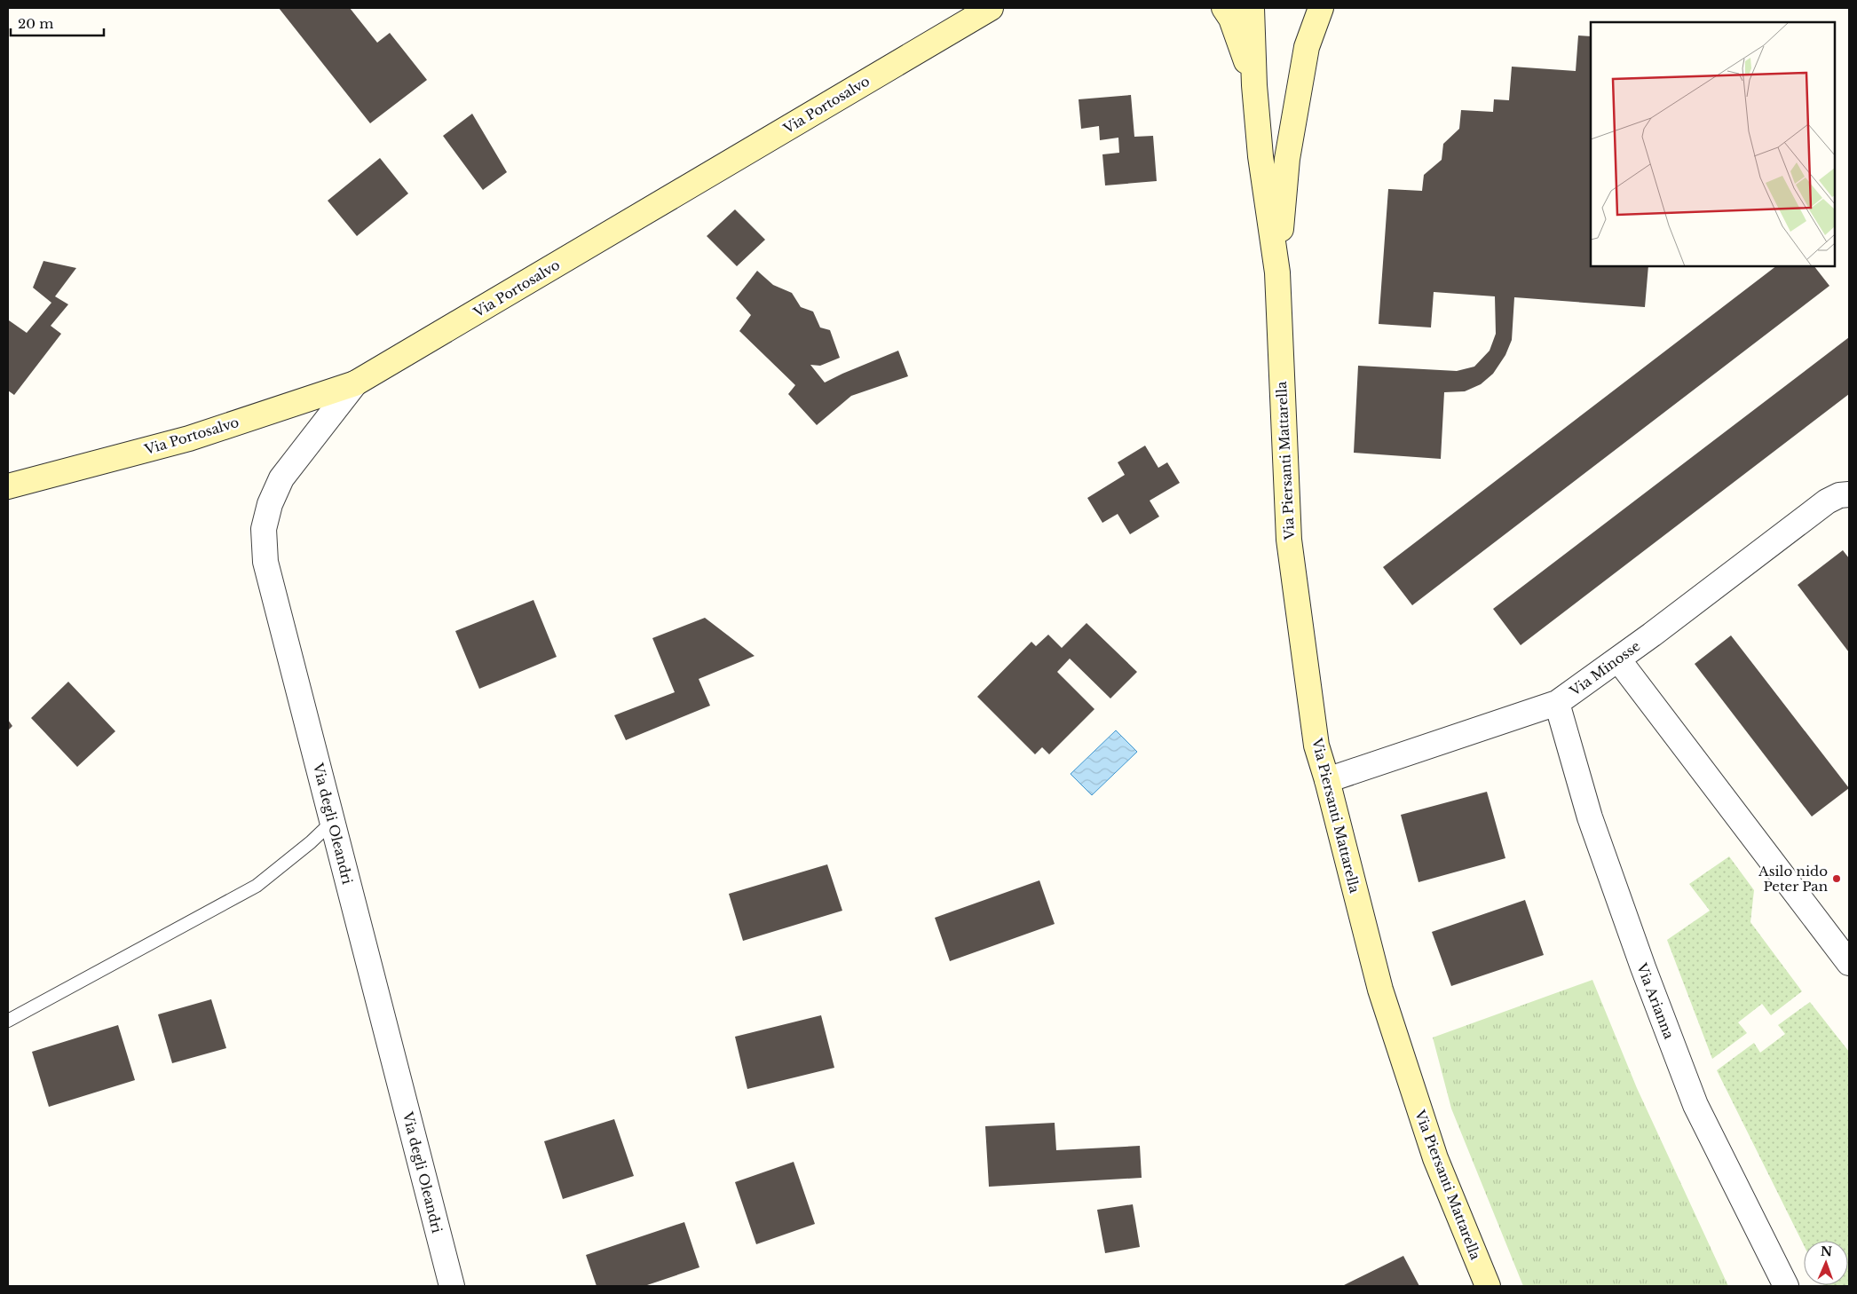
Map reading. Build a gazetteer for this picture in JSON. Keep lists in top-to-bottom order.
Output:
{
  "streets": {
    "street": [
      "Via Portosalvo",
      "Via Piersanti Mattarella",
      "Via Minosse",
      "Via degli Oleandri",
      "Via Arianna"
    ]
  },
  "crossings": [
    ["Via Portosalvo", "Via degli Oleandri"],
    ["Via Piersanti Mattarella", "Via Minosse"],
    ["Via Minosse", "Via Arianna"]
  ],
  "places": ["Asilo nido Peter Pan"],
  "scale_bar": "20 m",
  "north": "top"
}
